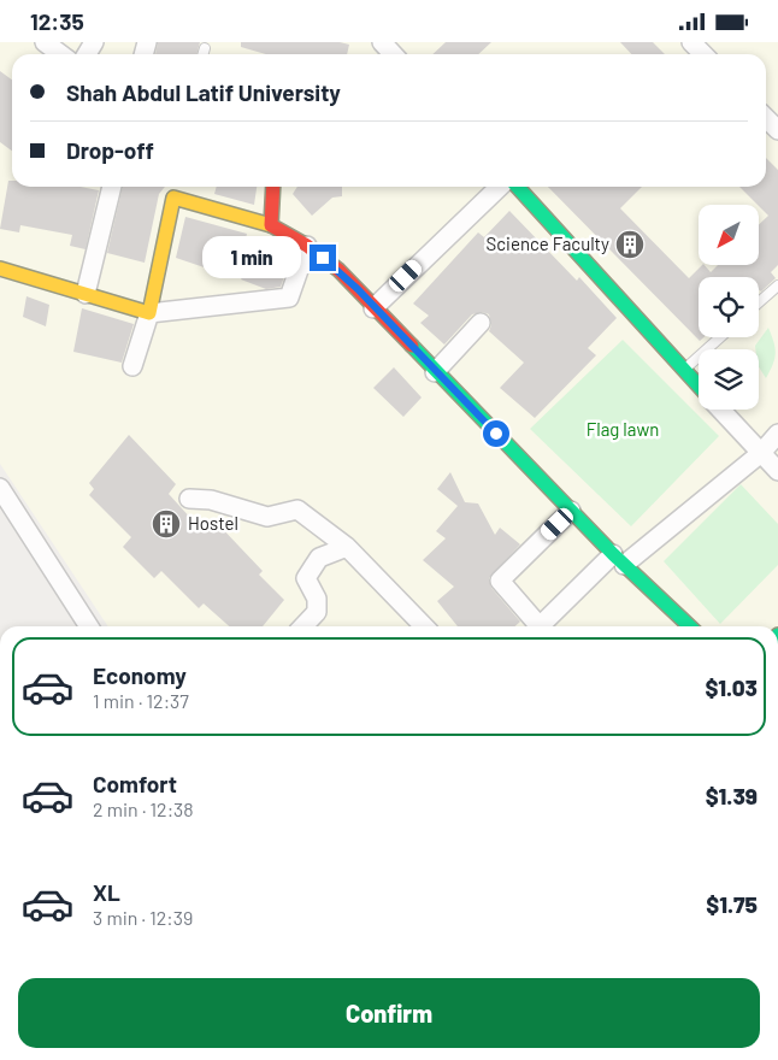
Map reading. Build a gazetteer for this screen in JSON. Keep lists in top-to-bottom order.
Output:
{
  "parks": ["Flag lawn"],
  "places": {
    "building": ["Science Faculty", "Hostel"]
  },
  "north": "bottom left",
  "page": {
    "status": "12:35",
    "banner": ["Shah Abdul Latif University", "Drop-off"],
    "bubble": "1 min",
    "list": [
      {
        "name": "Economy",
        "note": "1 min · 12:37",
        "value": "$1.03"
      },
      {
        "name": "Comfort",
        "note": "2 min · 12:38",
        "value": "$1.39"
      },
      {
        "name": "XL",
        "note": "3 min · 12:39",
        "value": "$1.75"
      }
    ],
    "buttons": "Confirm"
  }
}
